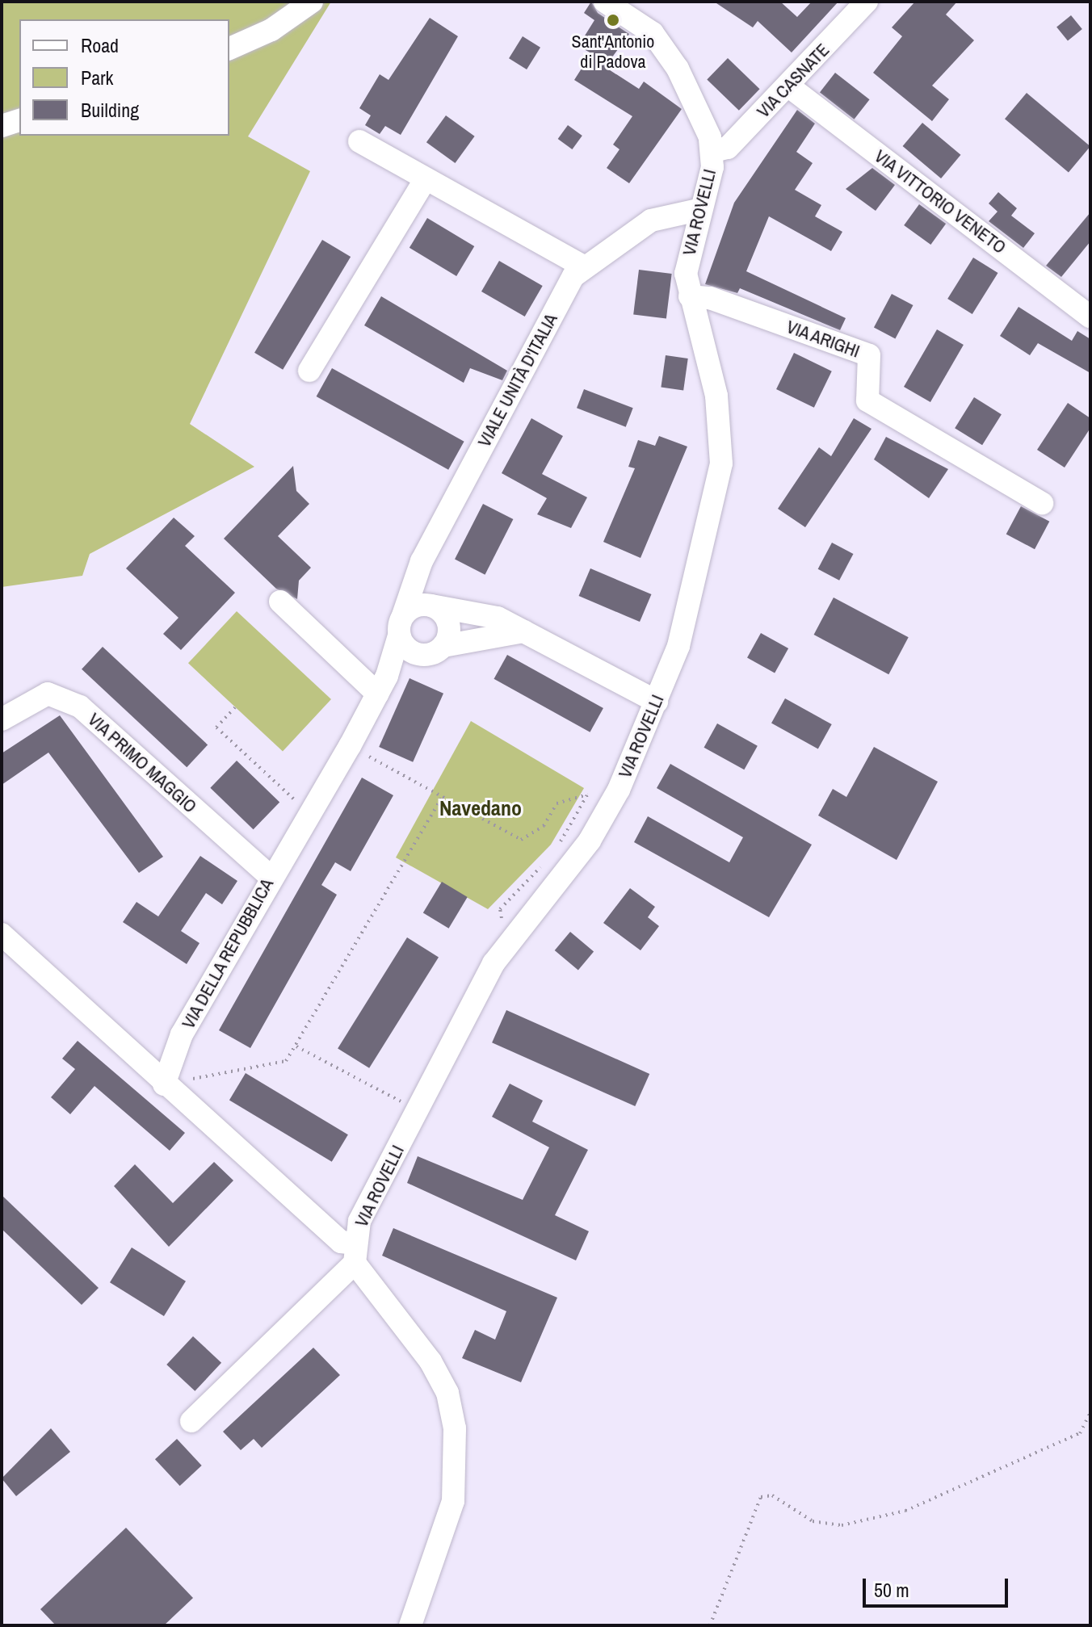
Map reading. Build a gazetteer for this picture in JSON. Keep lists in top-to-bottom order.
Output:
{
  "streets": {
    "street": [
      "VIA CASNATE",
      "VIA VITTORIO VENETO",
      "VIA ROVELLI",
      "VIA ARIGHI",
      "VIALE UNITÀ D'ITALIA",
      "VIA PRIMO MAGGIO",
      "VIA DELLA REPUBBLICA"
    ]
  },
  "crossings": [
    ["VIA CASNATE", "VIA VITTORIO VENETO"],
    ["VIA CASNATE", "VIA ROVELLI"],
    ["VIA ROVELLI", "VIA ARIGHI"],
    ["VIA ROVELLI", "VIALE UNITÀ D'ITALIA"],
    ["VIALE UNITÀ D'ITALIA", "VIA DELLA REPUBBLICA"],
    ["VIA PRIMO MAGGIO", "VIA DELLA REPUBBLICA"]
  ],
  "districts": ["Navedano"],
  "places": ["Sant'Antonio di Padova"],
  "legend": ["Road", "Park", "Building"],
  "scale_bar": "50 m"
}
